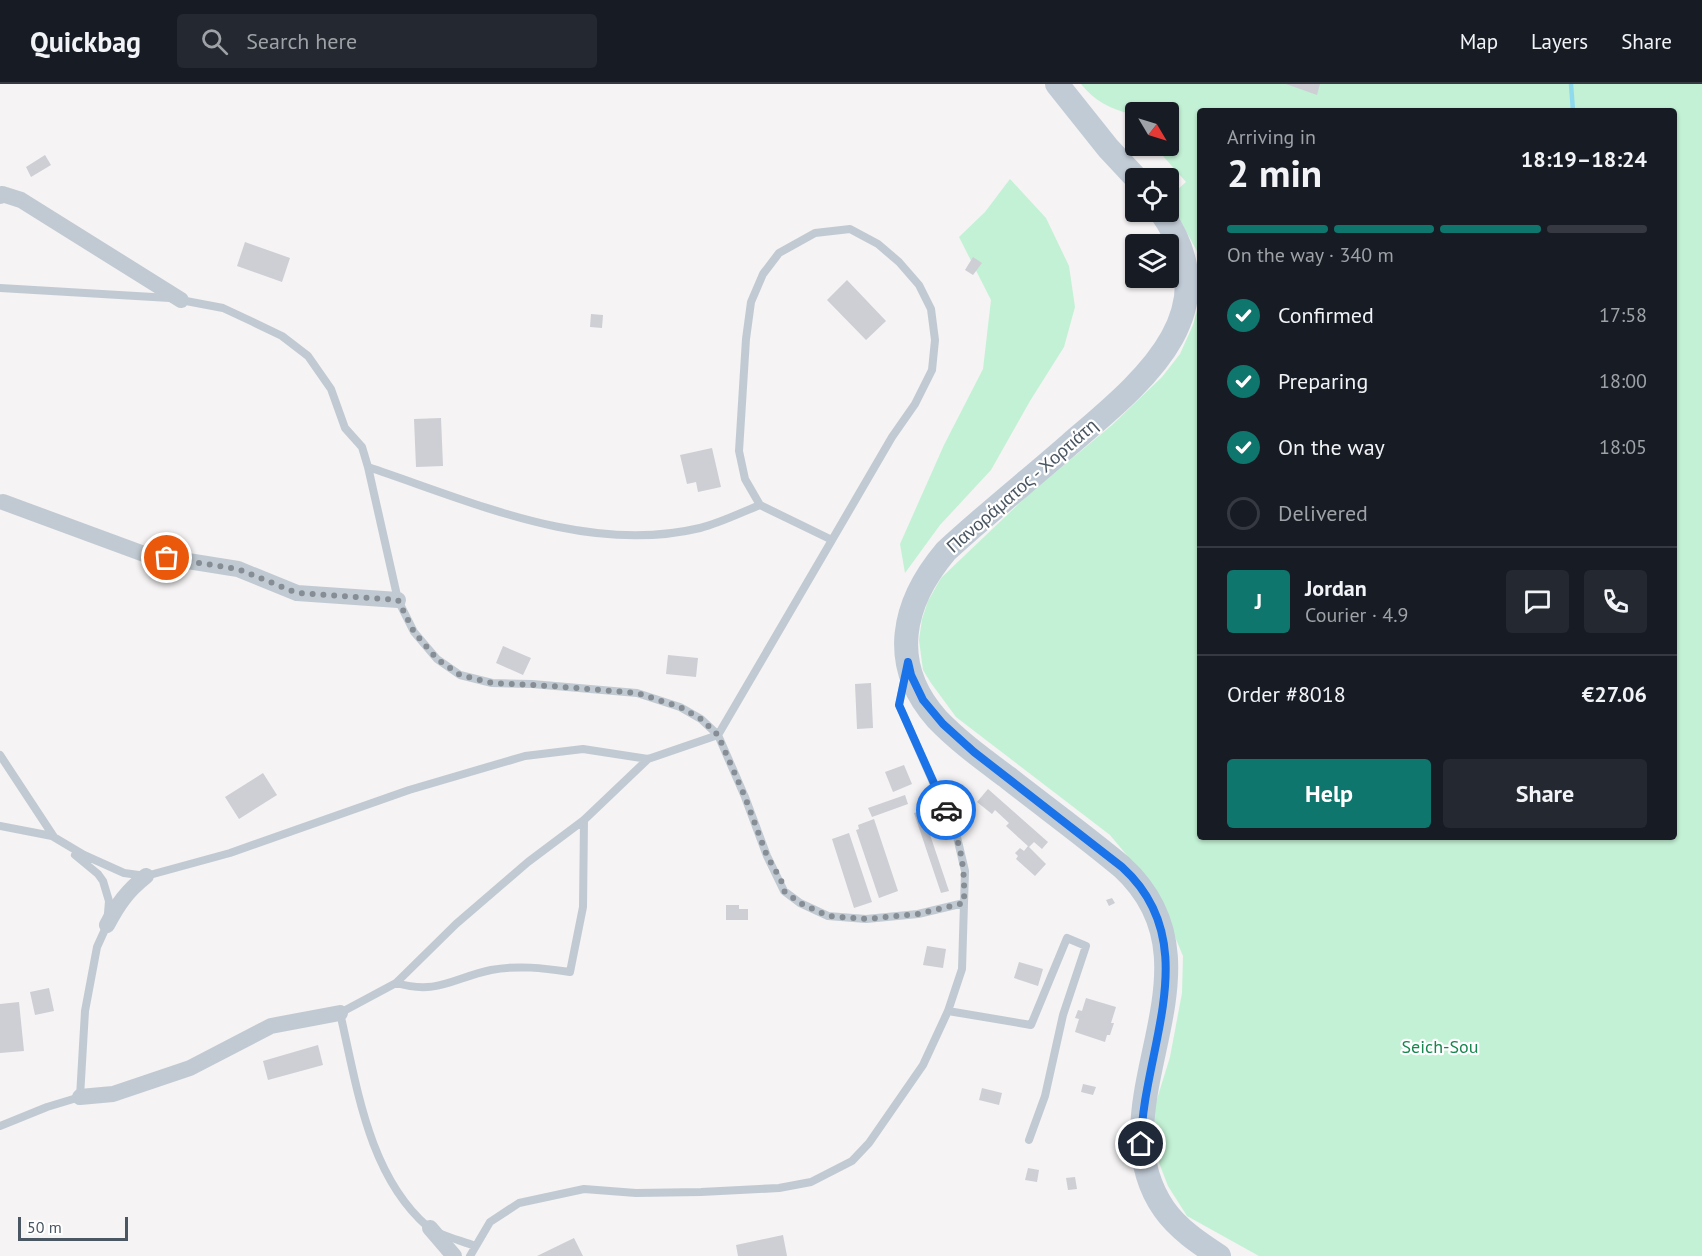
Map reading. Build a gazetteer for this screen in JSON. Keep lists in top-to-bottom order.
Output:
{
  "streets": {
    "main road": ["Πανοράματος - Χορτιάτη"]
  },
  "parks": ["Seich-Sou"],
  "scale_bar": "50 m",
  "north": "bottom right",
  "page": {
    "header": "Quickbag",
    "search": "Search here",
    "nav": ["Map", "Layers", "Share"],
    "heading": ["2 min", "Arriving in", "18:19–18:24"],
    "panel": [
      "Jordan",
      "Courier · 4.9",
      "Order #8018",
      "€27.06"
    ],
    "bar": "On the way · 340 m",
    "list": [
      ["Confirmed", "17:58"],
      ["Preparing", "18:00"],
      ["On the way", "18:05"],
      "Delivered"
    ],
    "round": "J",
    "buttons": ["Help", "Share"],
    "scale": "50 m"
  }
}
